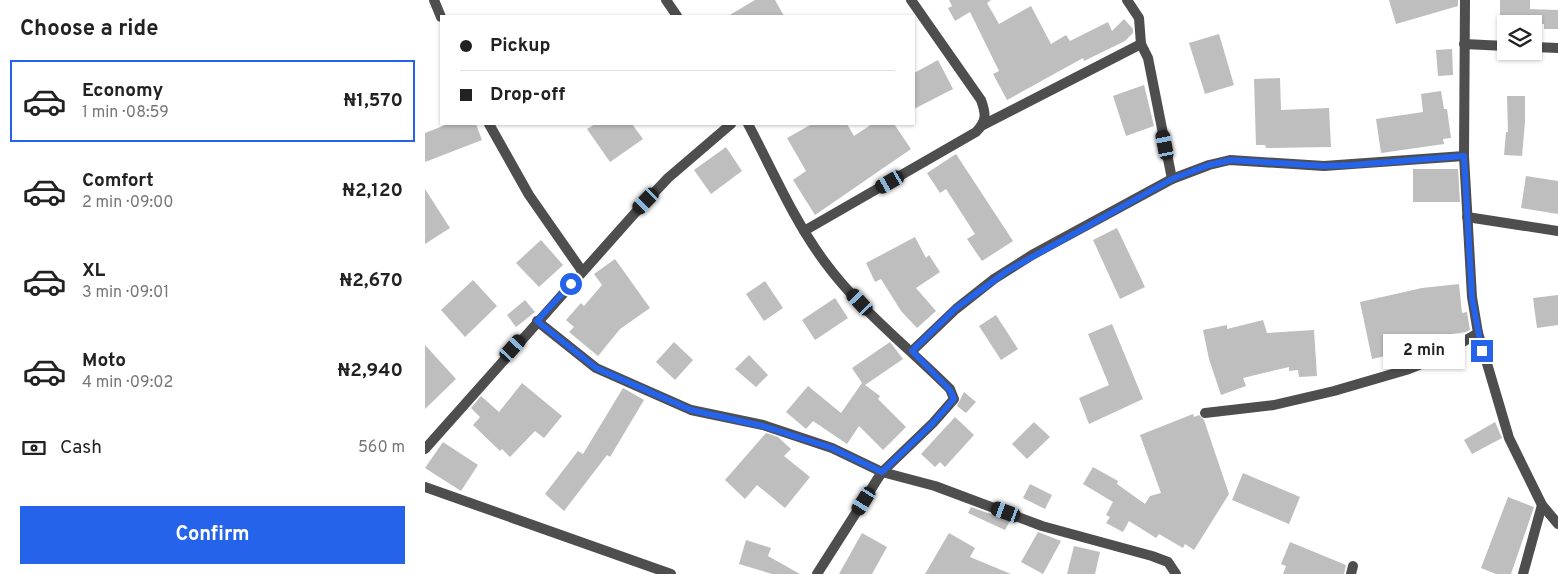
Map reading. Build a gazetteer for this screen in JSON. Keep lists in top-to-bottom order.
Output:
{
  "page": {
    "heading": "Choose a ride",
    "banner": ["Pickup", "Drop-off"],
    "list": [
      {
        "name": "Economy",
        "note": "1 min · 08:59",
        "value": "₦1,570"
      },
      {
        "name": "Comfort",
        "note": "2 min · 09:00",
        "value": "₦2,120"
      },
      {
        "name": "XL",
        "note": "3 min · 09:01",
        "value": "₦2,670"
      },
      {
        "name": "Moto",
        "note": "4 min · 09:02",
        "value": "₦2,940"
      }
    ],
    "bubble": "2 min",
    "pay": ["Cash", "560 m"],
    "buttons": "Confirm"
  }
}
